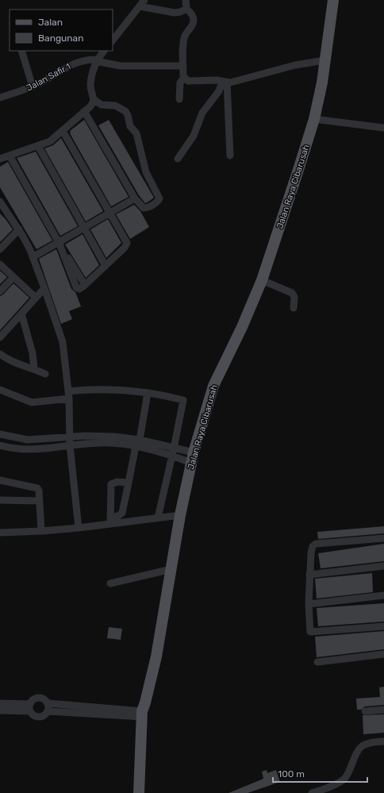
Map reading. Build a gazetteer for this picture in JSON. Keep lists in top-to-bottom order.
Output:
{
  "streets": {
    "main road": ["Jalan Raya Cibarusah"],
    "street": ["Jalan Safir 1"]
  },
  "legend": ["Jalan", "Bangunan"],
  "scale_bar": "100 m"
}
